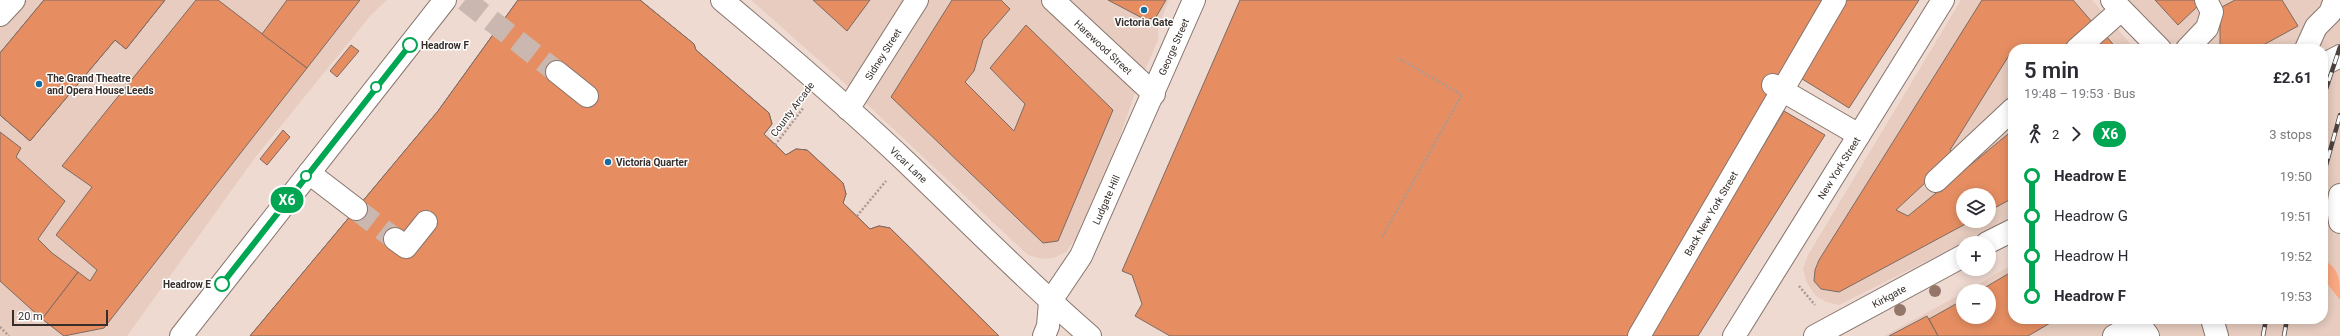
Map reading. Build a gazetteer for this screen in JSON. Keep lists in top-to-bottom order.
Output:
{
  "streets": {
    "street": [
      "Harewood Street",
      "George Street",
      "Sidney Street",
      "Vicar Lane",
      "New York Street",
      "Ludgate Hill",
      "Back New York Street",
      "Kirkgate"
    ],
    "path": ["County Arcade"]
  },
  "crossings": [
    ["Harewood Street", "George Street"],
    ["Harewood Street", "Ludgate Hill"],
    ["George Street", "Ludgate Hill"],
    ["Sidney Street", "Vicar Lane"],
    ["County Arcade", "Vicar Lane"],
    ["Vicar Lane", "Ludgate Hill"]
  ],
  "places": [
    "Victoria Gate",
    "Headrow F",
    "The Grand Theatre and Opera House Leeds",
    "Victoria Quarter",
    "Headrow E"
  ],
  "lines": ["bus line X6"],
  "scale_bar": "20 m",
  "page": {
    "on_map": "X6",
    "heading": ["5 min", "19:48 – 19:53 · Bus", "£2.61"],
    "legs": ["2", "X6", "3 stops"],
    "list": [
      {
        "name": "Headrow E",
        "value": "19:50"
      },
      {
        "name": "Headrow G",
        "value": "19:51"
      },
      {
        "name": "Headrow H",
        "value": "19:52"
      },
      {
        "name": "Headrow F",
        "value": "19:53"
      }
    ],
    "map_buttons": ["+", "−"],
    "scale": "20 m"
  }
}
